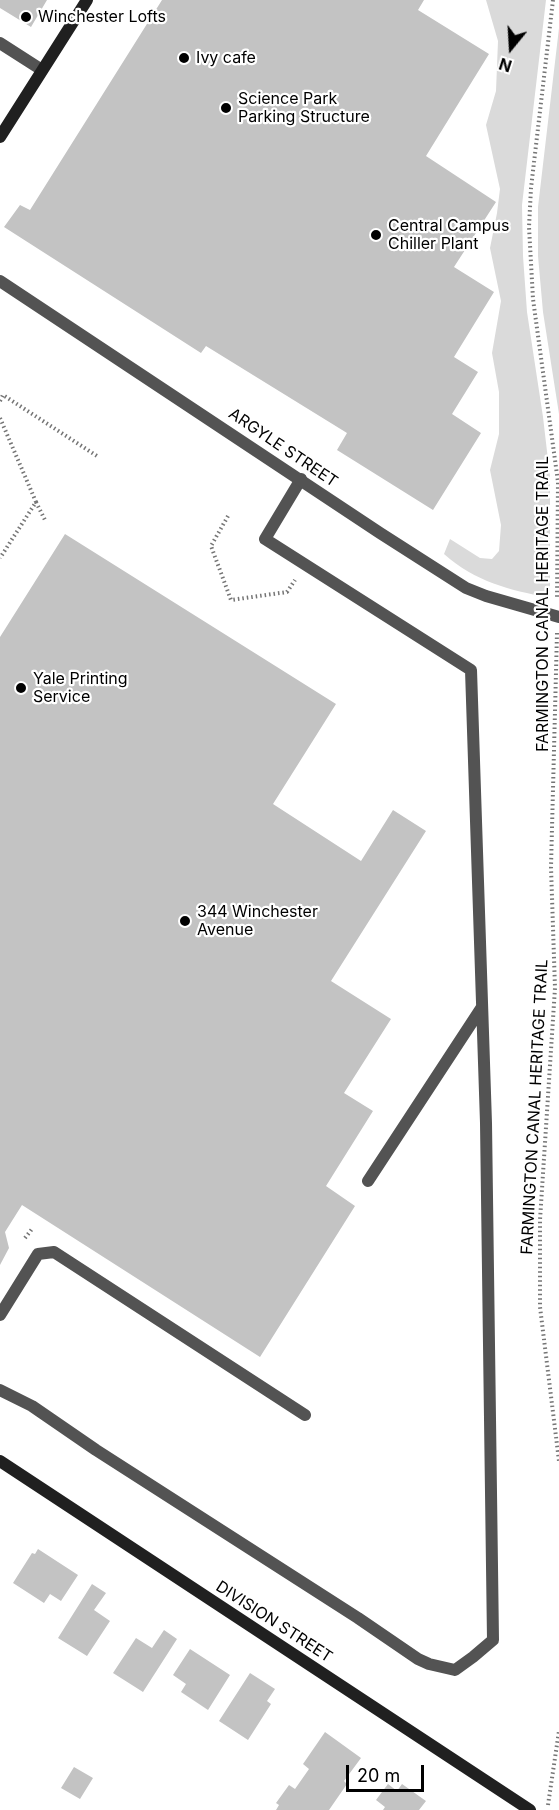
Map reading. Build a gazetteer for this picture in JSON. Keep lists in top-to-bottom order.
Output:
{
  "streets": {
    "main road": ["DIVISION STREET"],
    "street": ["ARGYLE STREET"],
    "path": ["FARMINGTON CANAL HERITAGE TRAIL"]
  },
  "crossings": [
    ["ARGYLE STREET", "FARMINGTON CANAL HERITAGE TRAIL"]
  ],
  "places": [
    "Winchester Lofts",
    "Ivy cafe",
    "Science Park Parking Structure",
    "Central Campus Chiller Plant",
    "Yale Printing Service",
    "344 Winchester Avenue"
  ],
  "scale_bar": "20 m",
  "north": "bottom"
}
